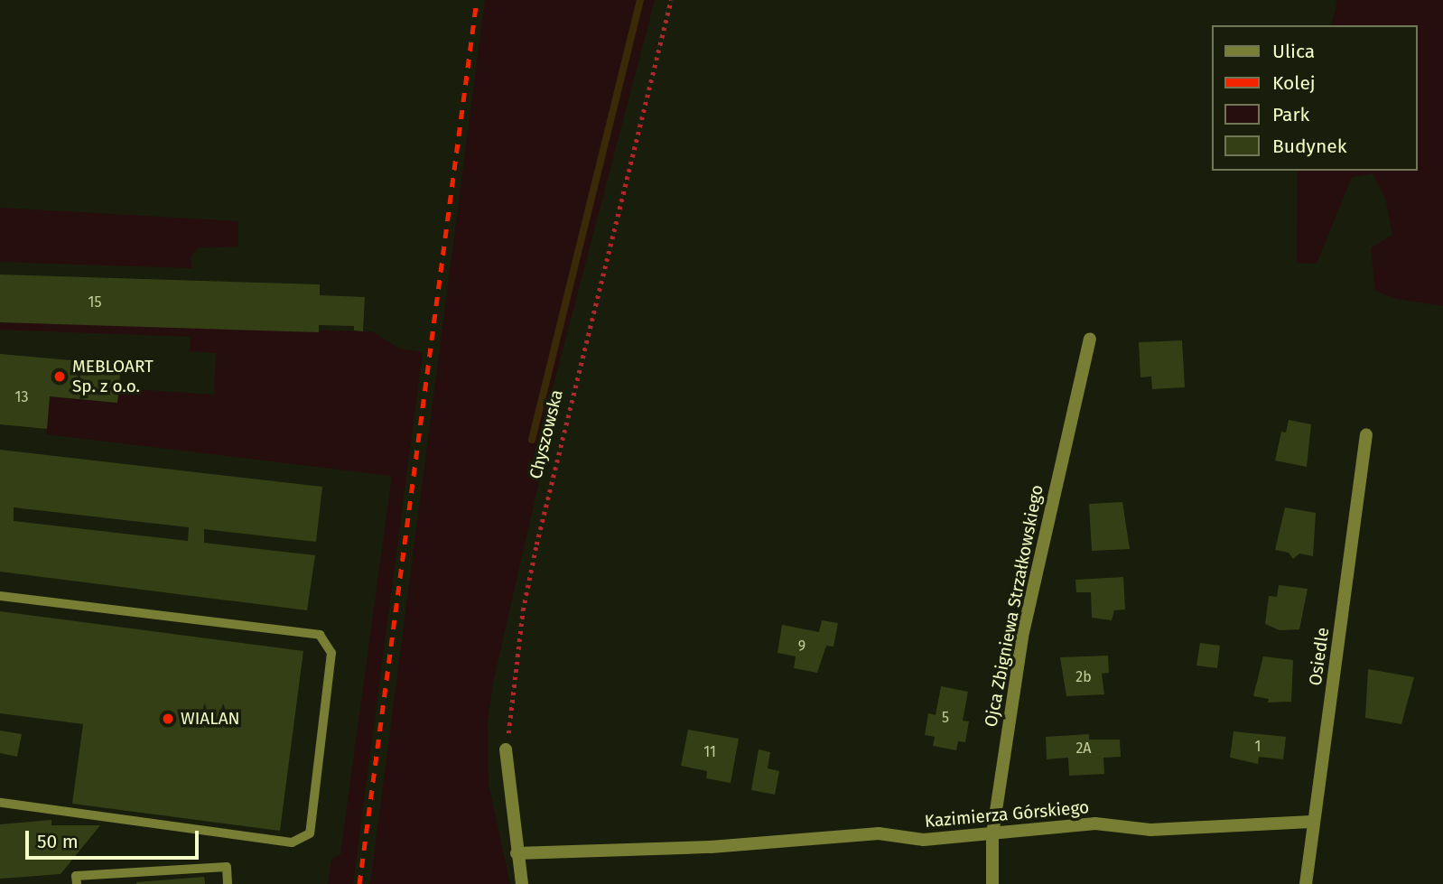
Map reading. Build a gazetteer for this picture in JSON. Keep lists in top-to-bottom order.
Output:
{
  "streets": {
    "street": ["Ojca Zbigniewa Strzałkowskiego", "Osiedle", "Kazimierza Górskiego"],
    "path": ["Chyszowska"]
  },
  "crossings": [
    ["Ojca Zbigniewa Strzałkowskiego", "Kazimierza Górskiego"],
    ["Osiedle", "Kazimierza Górskiego"]
  ],
  "places": ["MEBLOART Sp. z o.o.", "WIALAN"],
  "house_numbers": [
    "15",
    "13",
    "9",
    "2b",
    "5",
    "1",
    "2A",
    "11"
  ],
  "legend": [
    "Ulica",
    "Kolej",
    "Park",
    "Budynek"
  ],
  "scale_bar": "50 m"
}
